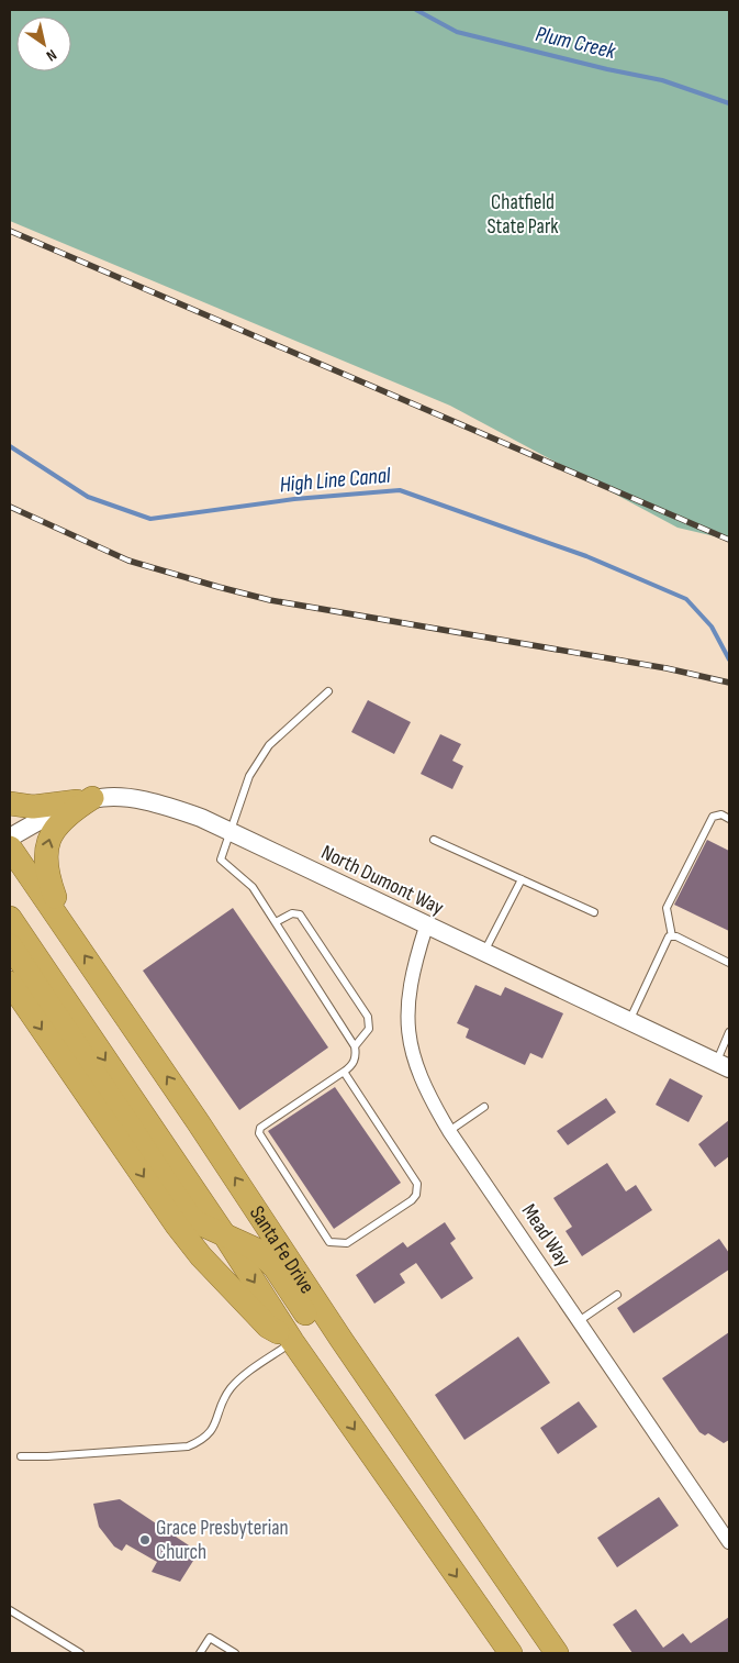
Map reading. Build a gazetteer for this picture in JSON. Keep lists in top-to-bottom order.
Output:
{
  "streets": {
    "highway": ["Santa Fe Drive"],
    "street": ["North Dumont Way", "Mead Way"]
  },
  "crossings": [
    ["North Dumont Way", "Mead Way"]
  ],
  "water": ["Plum Creek", "High Line Canal"],
  "parks": ["Chatfield State Park"],
  "places": ["Grace Presbyterian Church"],
  "north": "bottom right"
}
